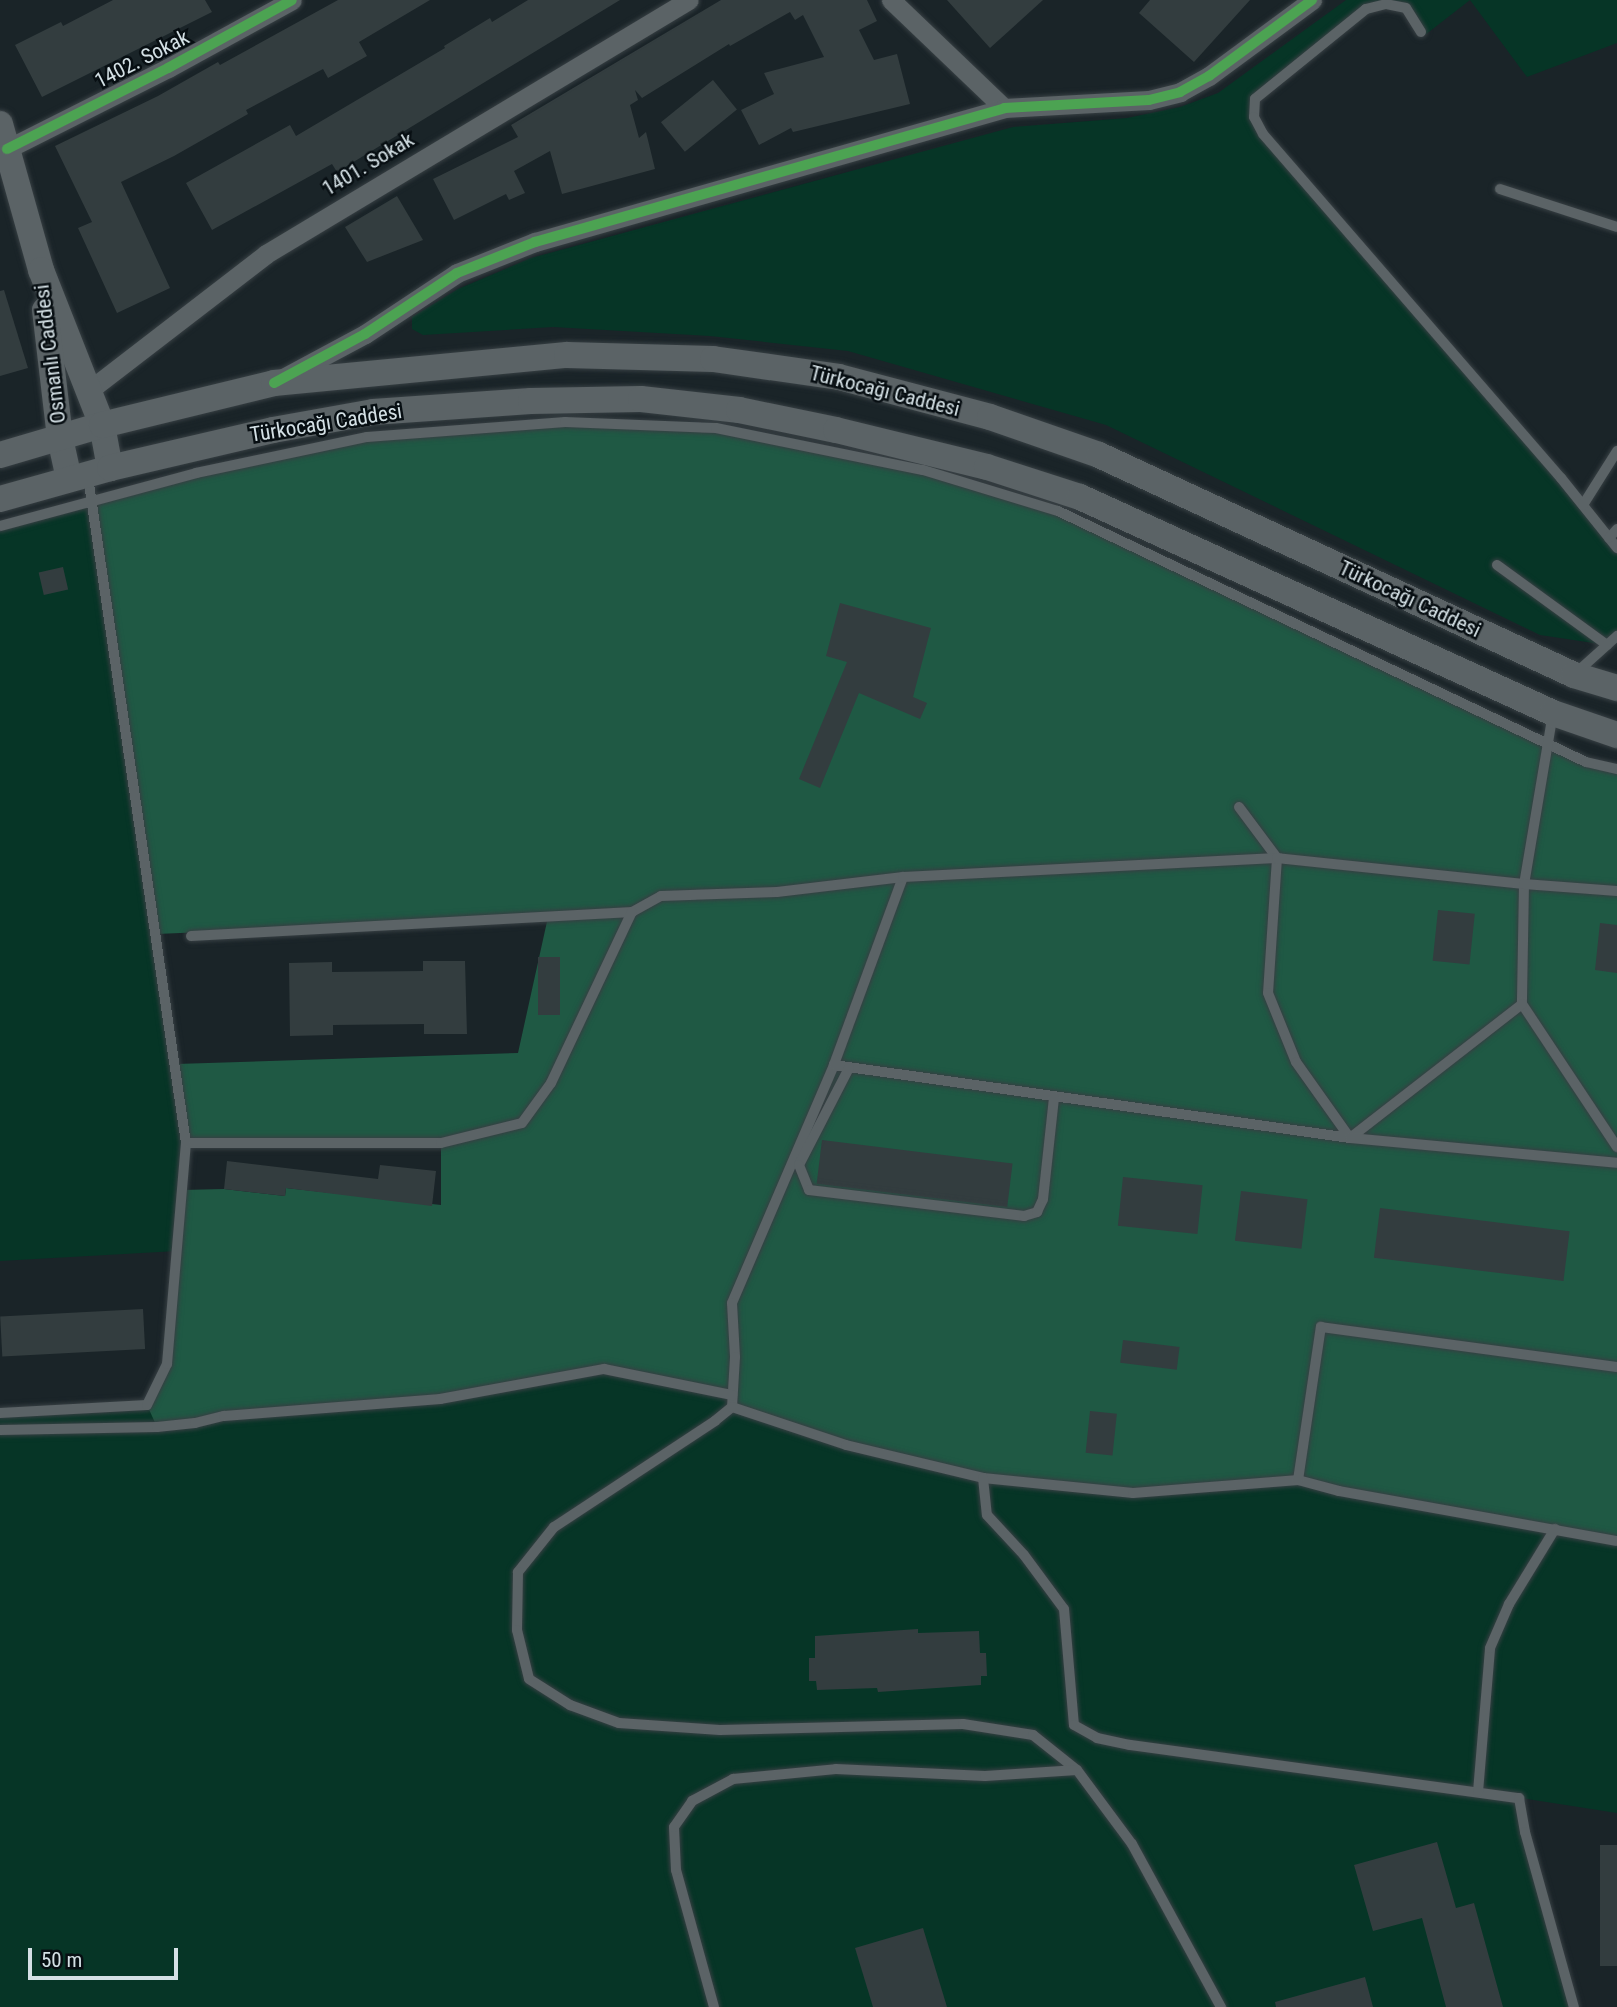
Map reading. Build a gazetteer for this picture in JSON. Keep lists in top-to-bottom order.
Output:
{
  "streets": {
    "main road": ["Osmanlı Caddesi", "Türkocağı Caddesi"],
    "street": ["1402. Sokak", "1401. Sokak"]
  },
  "crossings": [
    ["1402. Sokak", "Osmanlı Caddesi"],
    ["1401. Sokak", "Osmanlı Caddesi"],
    ["Osmanlı Caddesi", "Türkocağı Caddesi"]
  ],
  "scale_bar": "50 m"
}
